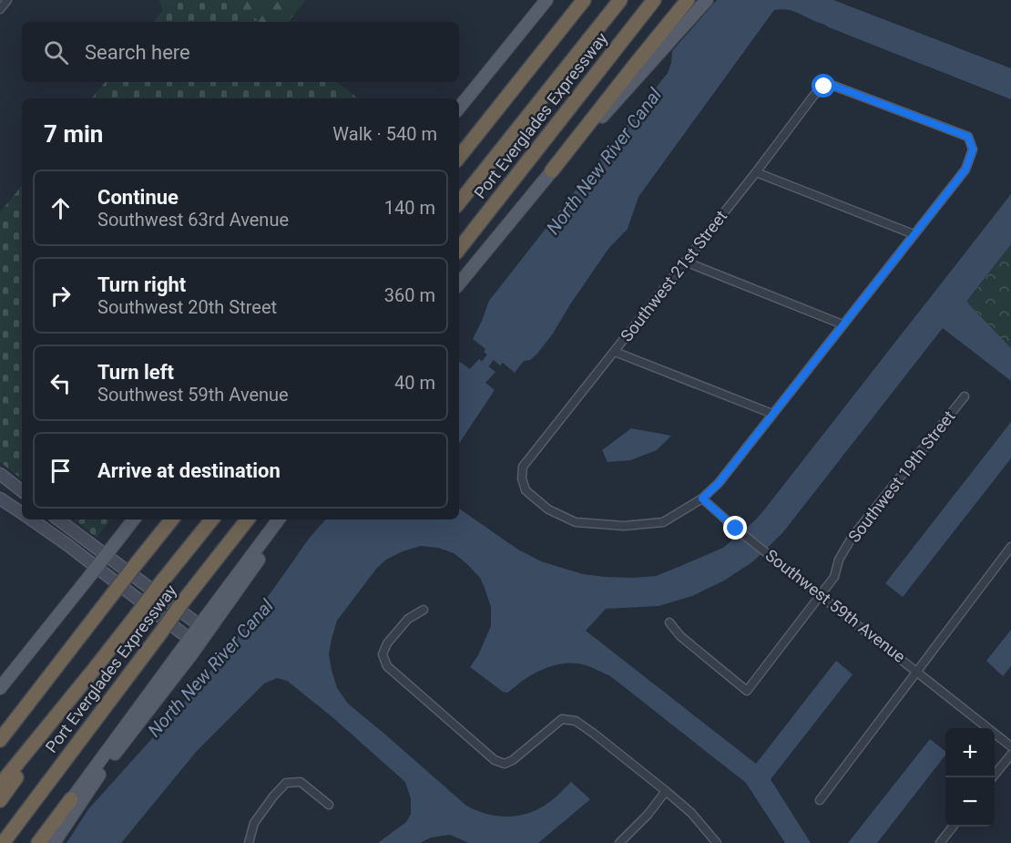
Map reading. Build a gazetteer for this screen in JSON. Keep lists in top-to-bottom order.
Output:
{
  "streets": {
    "highway": ["Port Everglades Expressway"],
    "street": ["Southwest 21st Street", "Southwest 19th Street", "Southwest 59th Avenue"]
  },
  "crossings": [
    ["Southwest 21st Street", "Southwest 59th Avenue"],
    ["Southwest 19th Street", "Southwest 59th Avenue"]
  ],
  "water": ["North New River Canal"],
  "page": {
    "search": "Search here",
    "heading": ["7 min", "Walk · 540 m"],
    "list": [
      ["Continue", "Southwest 63rd Avenue", "140 m"],
      ["Turn right", "Southwest 20th Street", "360 m"],
      ["Turn left", "Southwest 59th Avenue", "40 m"],
      "Arrive at destination"
    ],
    "map_buttons": ["+", "−"]
  }
}
